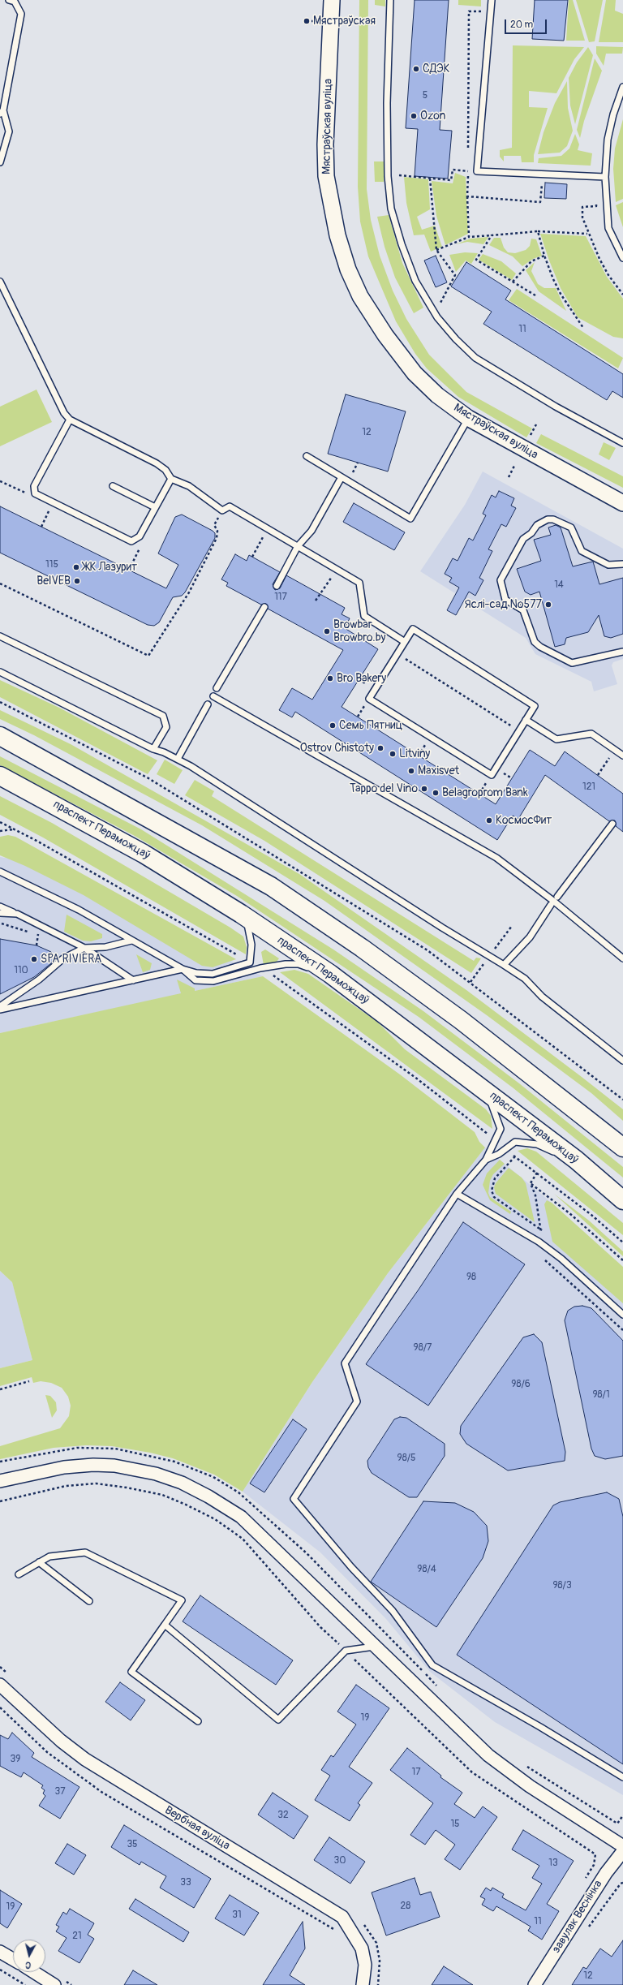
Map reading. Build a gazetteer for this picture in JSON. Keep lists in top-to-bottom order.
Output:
{
  "streets": {
    "main road": ["праспект Пераможцаў"],
    "street": ["Мястраўская вуліца", "Вербная вуліца", "завулак Веснінка"]
  },
  "places": [
    "Мястраўская",
    "СДЭК",
    "Ozon",
    "ЖК Лазурит",
    "BelVEB",
    "Яслі-сад №577",
    "Browbar Browbro.by",
    "Bro Bakery",
    "Семь Пятниц",
    "Ostrov Chistoty",
    "Litviny",
    "Maxisvet",
    "Tappo del Vino",
    "Belagroprom Bank",
    "КосмосФит",
    "SPA RIVIERA"
  ],
  "house_numbers": [
    "5",
    "11",
    "12",
    "115",
    "14",
    "117",
    "121",
    "110",
    "98",
    "98/7",
    "98/6",
    "98/1",
    "98/5",
    "98/4",
    "98/3",
    "19",
    "39",
    "17",
    "37",
    "32",
    "15",
    "35",
    "30",
    "13",
    "33",
    "28",
    "19",
    "31",
    "11",
    "21",
    "12"
  ],
  "scale_bar": "20 m",
  "north": "bottom"
}
